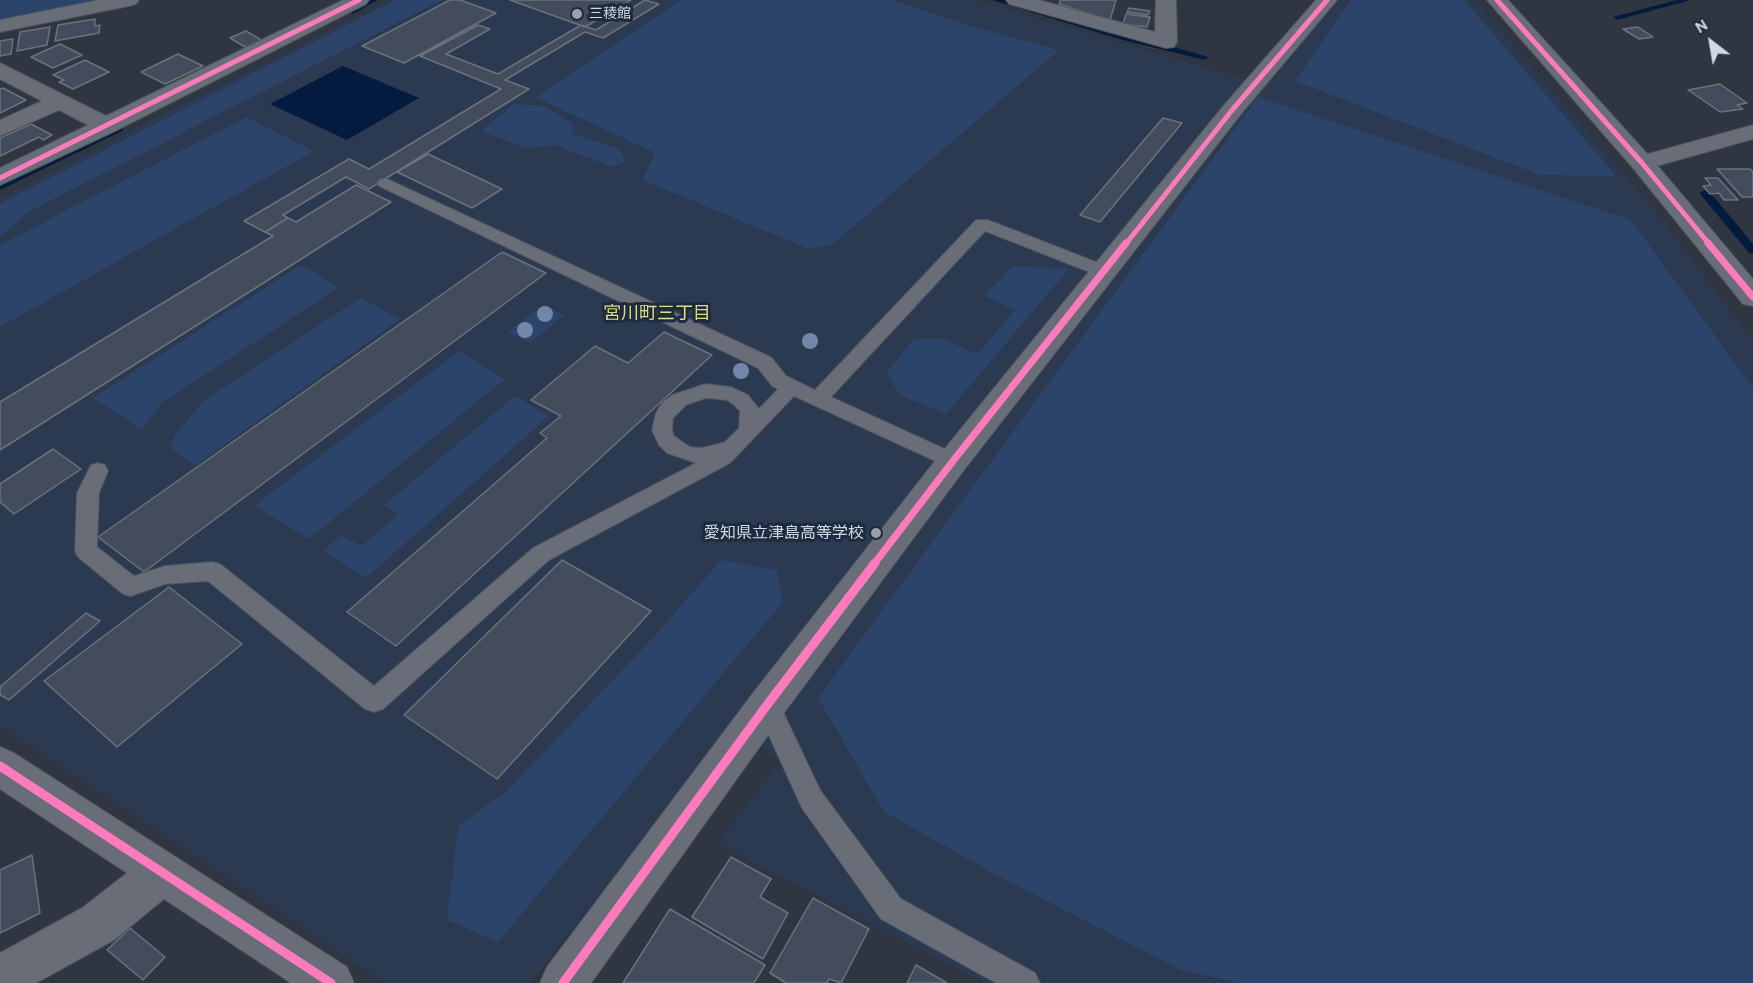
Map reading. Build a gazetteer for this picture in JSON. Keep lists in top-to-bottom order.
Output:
{
  "districts": ["宮川町三丁目"],
  "places": ["三稜館", "愛知県立津島高等学校"],
  "north": "top left"
}
